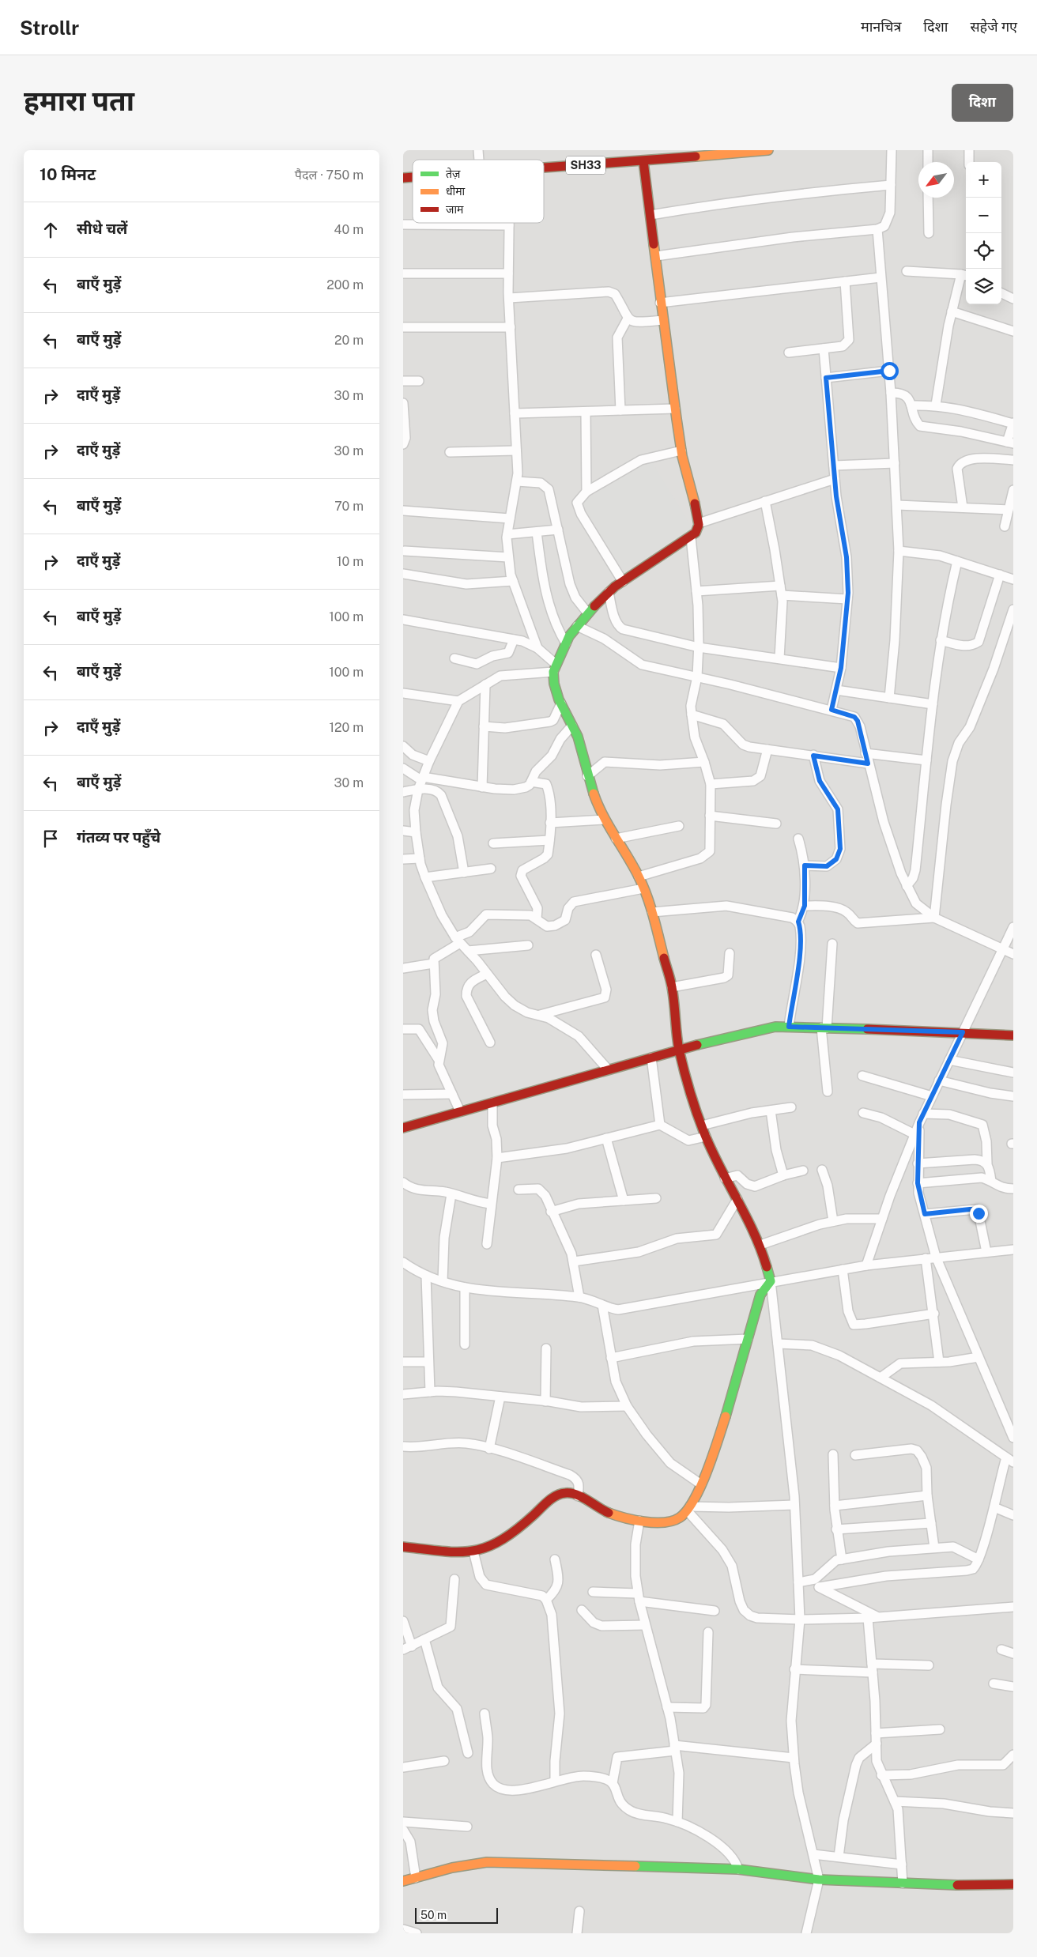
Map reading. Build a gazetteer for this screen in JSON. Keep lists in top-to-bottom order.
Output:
{
  "streets": {
    "street": ["SH33"]
  },
  "legend": ["तेज़", "धीमा", "जाम"],
  "scale_bar": "50 m",
  "north": "bottom left",
  "page": {
    "header": "Strollr",
    "nav": ["मानचित्र", "दिशा", "सहेजे गए"],
    "buttons": "दिशा",
    "title": "हमारा पता",
    "heading": ["10 मिनट", "पैदल · 750 m"],
    "map_buttons": ["+", "−"],
    "list": [
      ["सीधे चलें", "40 m"],
      ["बाएँ मुड़ें", "200 m"],
      ["बाएँ मुड़ें", "20 m"],
      ["दाएँ मुड़ें", "30 m"],
      ["दाएँ मुड़ें", "30 m"],
      ["बाएँ मुड़ें", "70 m"],
      ["दाएँ मुड़ें", "10 m"],
      ["बाएँ मुड़ें", "100 m"],
      ["बाएँ मुड़ें", "100 m"],
      ["दाएँ मुड़ें", "120 m"],
      ["बाएँ मुड़ें", "30 m"],
      "गंतव्य पर पहुँचे"
    ],
    "scale": "50 m"
  }
}
